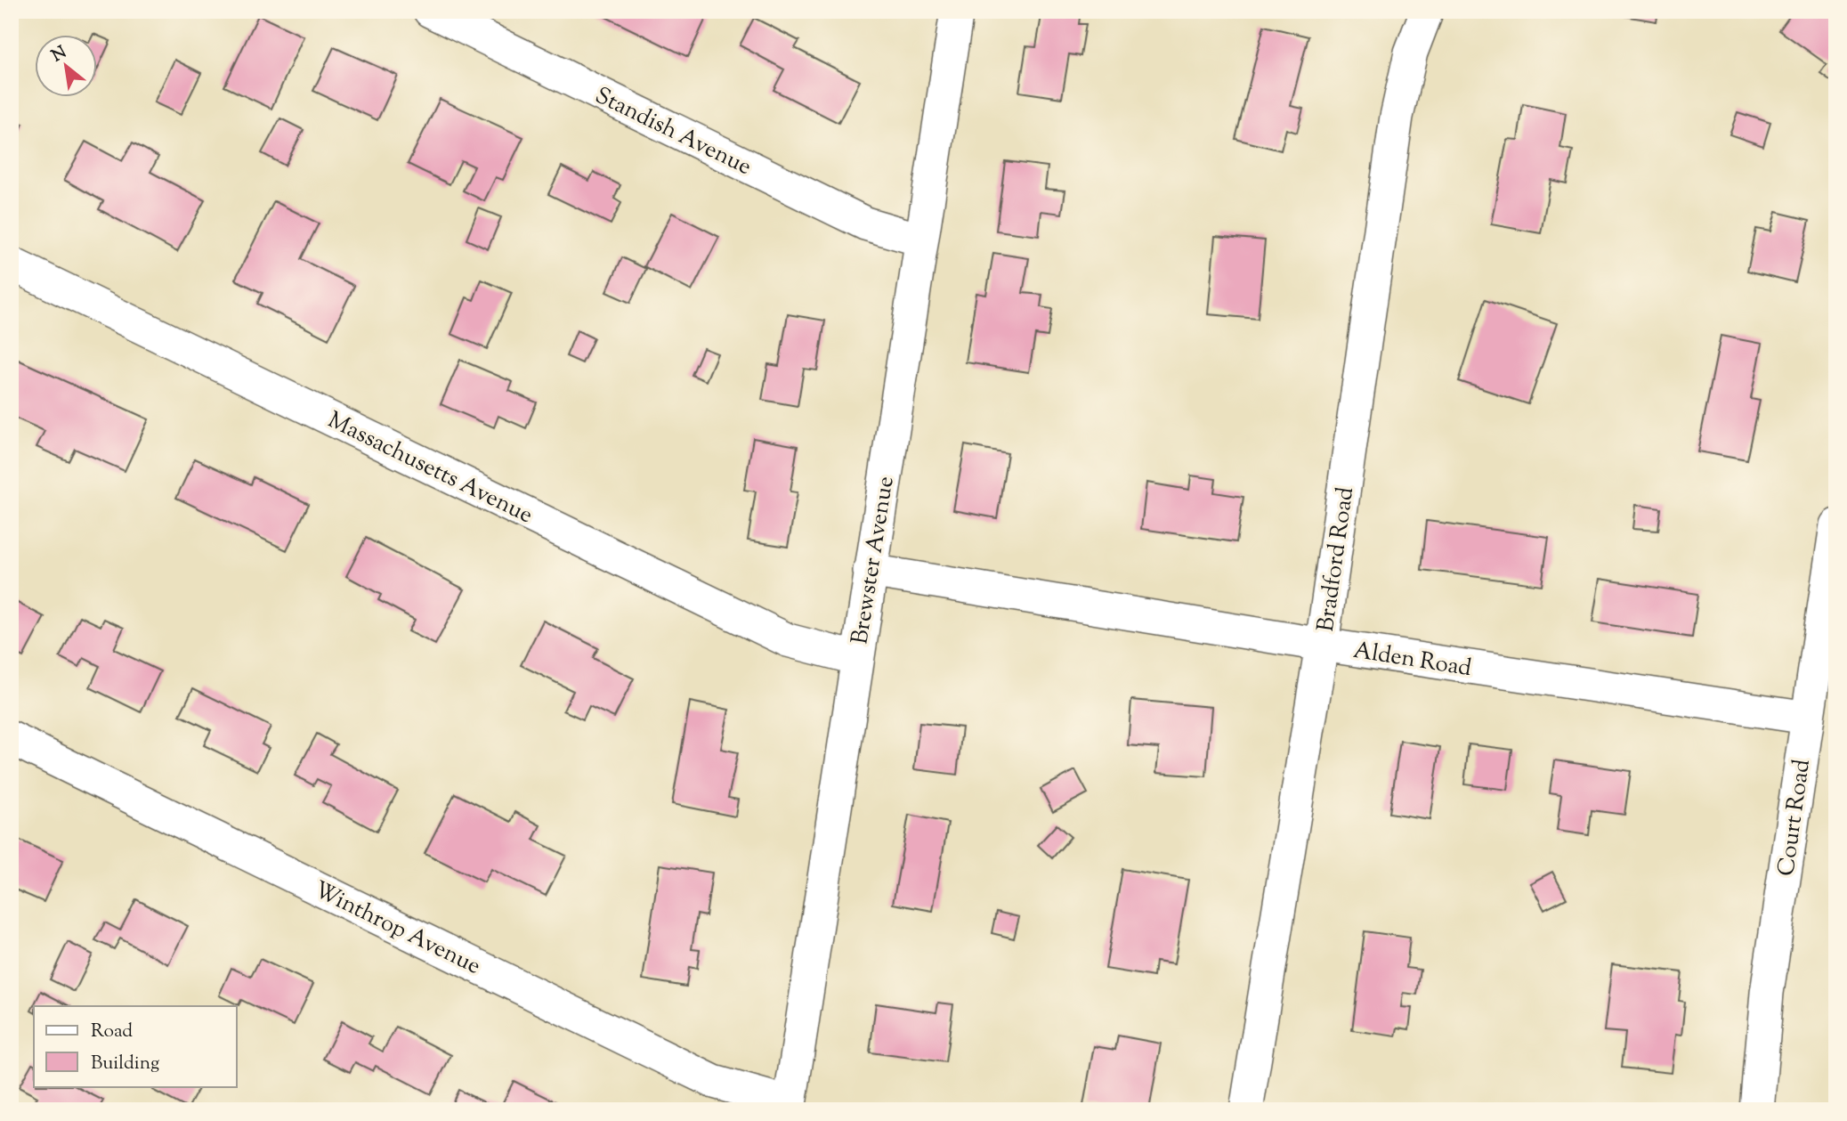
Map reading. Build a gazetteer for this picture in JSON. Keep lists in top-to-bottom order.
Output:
{
  "streets": {
    "street": [
      "Standish Avenue",
      "Massachusetts Avenue",
      "Bradford Road",
      "Brewster Avenue",
      "Alden Road",
      "Court Road",
      "Winthrop Avenue"
    ]
  },
  "crossings": [
    ["Standish Avenue", "Brewster Avenue"],
    ["Massachusetts Avenue", "Brewster Avenue"],
    ["Bradford Road", "Alden Road"],
    ["Brewster Avenue", "Alden Road"],
    ["Brewster Avenue", "Winthrop Avenue"],
    ["Alden Road", "Court Road"]
  ],
  "legend": ["Road", "Building"],
  "north": "top left"
}
